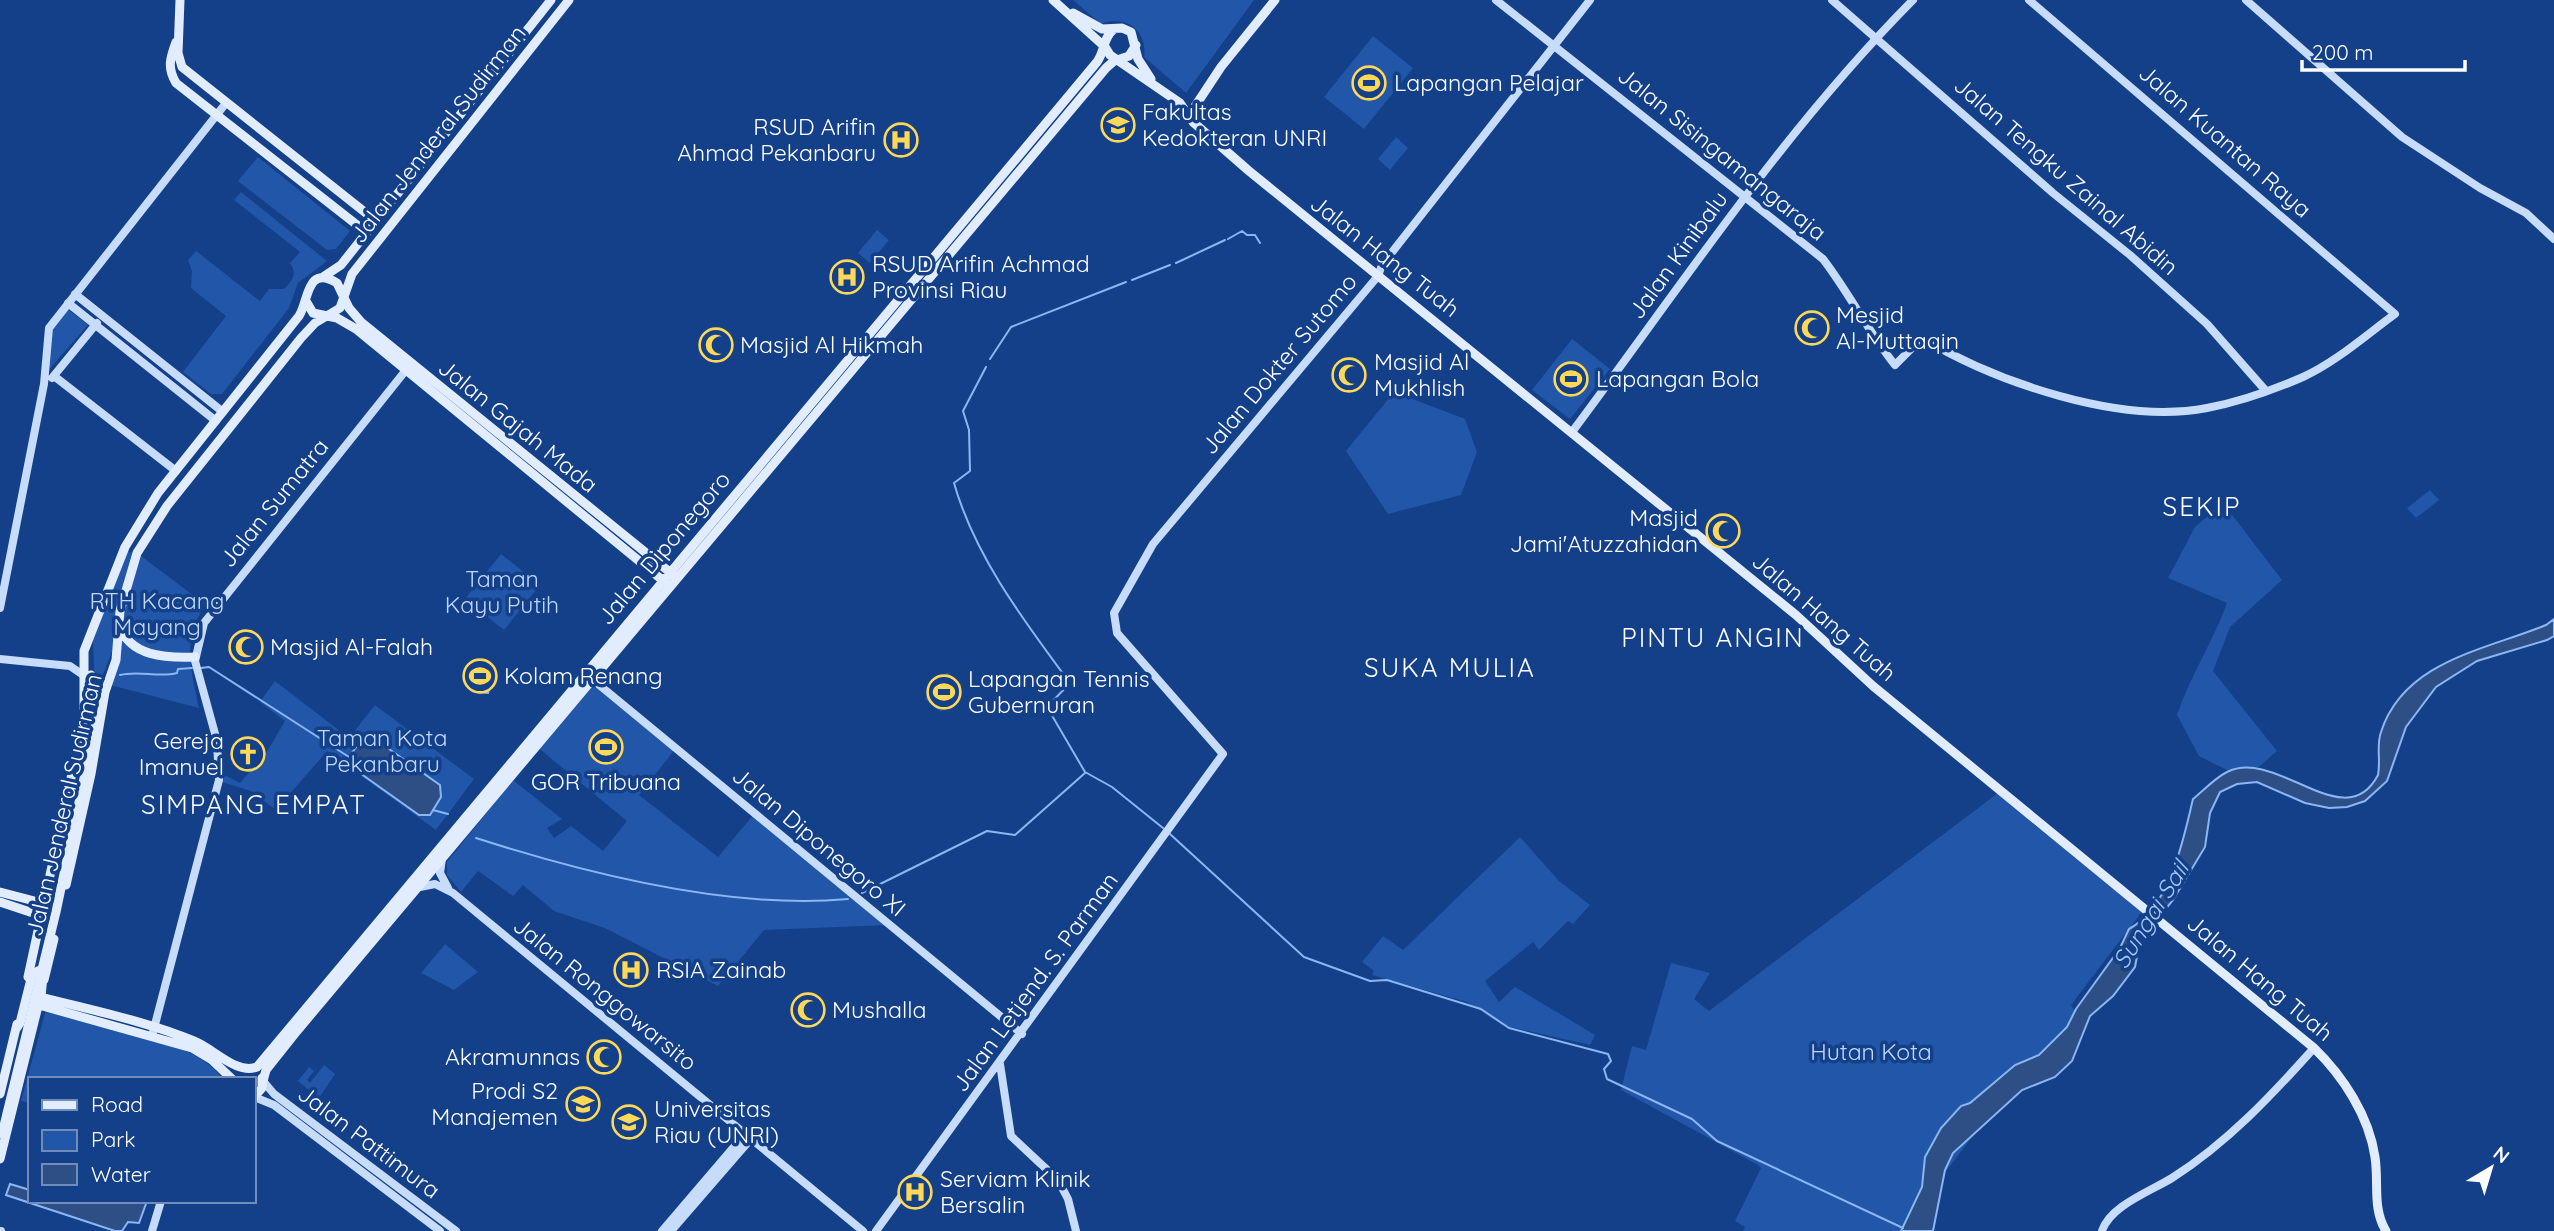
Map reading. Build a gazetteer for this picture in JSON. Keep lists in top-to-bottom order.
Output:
{
  "streets": {
    "main road": [
      "Jalan Jenderal Sudirman",
      "Jalan Hang Tuah",
      "Jalan Gajah Mada",
      "Jalan Diponegoro"
    ],
    "street": [
      "Jalan Kuantan Raya",
      "Jalan Sisingamangaraja",
      "Jalan Tengku Zainal Abidin",
      "Jalan Kinibalu",
      "Jalan Dokter Sutomo",
      "Jalan Sumatra",
      "Jalan Diponegoro XI",
      "Jalan Letjend. S. Parman",
      "Jalan Ronggowarsito",
      "Jalan Pattimura"
    ]
  },
  "crossings": [
    ["Jalan Jenderal Sudirman", "Jalan Gajah Mada"],
    ["Jalan Kuantan Raya", "Jalan Sisingamangaraja"],
    ["Jalan Kuantan Raya", "Jalan Tengku Zainal Abidin"],
    ["Jalan Sisingamangaraja", "Jalan Tengku Zainal Abidin"],
    ["Jalan Sisingamangaraja", "Jalan Kinibalu"],
    ["Jalan Sisingamangaraja", "Jalan Dokter Sutomo"],
    ["Jalan Tengku Zainal Abidin", "Jalan Kinibalu"],
    ["Jalan Kinibalu", "Jalan Hang Tuah"],
    ["Jalan Hang Tuah", "Jalan Dokter Sutomo"],
    ["Jalan Hang Tuah", "Jalan Diponegoro"],
    ["Jalan Dokter Sutomo", "Jalan Letjend. S. Parman"],
    ["Jalan Gajah Mada", "Jalan Sumatra"],
    ["Jalan Gajah Mada", "Jalan Diponegoro"],
    ["Jalan Diponegoro", "Jalan Diponegoro XI"],
    ["Jalan Diponegoro", "Jalan Ronggowarsito"],
    ["Jalan Diponegoro", "Jalan Pattimura"],
    ["Jalan Diponegoro XI", "Jalan Letjend. S. Parman"]
  ],
  "districts": [
    "SEKIP",
    "PINTU ANGIN",
    "SUKA MULIA",
    "SIMPANG EMPAT"
  ],
  "water": ["Sungai Sail"],
  "parks": [
    "Taman Kayu Putih",
    "RTH Kacang Mayang",
    "Taman Kota Pekanbaru",
    "Hutan Kota"
  ],
  "places": {
    "sports": [
      "Lapangan Pelajar",
      "Lapangan Bola",
      "Kolam Renang",
      "Lapangan Tennis Gubernuran",
      "GOR Tribuana"
    ],
    "school or university": ["Fakultas Kedokteran UNRI", "Prodi S2 Manajemen", "Universitas Riau (UNRI)"],
    "hospital": [
      "RSUD Arifin Ahmad Pekanbaru",
      "RSUD Arifin Achmad Provinsi Riau",
      "RSIA Zainab",
      "Serviam Klinik Bersalin"
    ],
    "mosque": [
      "Mesjid Al-Muttaqin",
      "Masjid Al Hikmah",
      "Masjid Al Mukhlish",
      "Masjid Jami'Atuzzahidan",
      "Masjid Al-Falah",
      "Mushalla",
      "Akramunnas"
    ],
    "church": ["Gereja Imanuel"]
  },
  "legend": ["Road", "Park", "Water"],
  "scale_bar": "200 m",
  "north": "top right"
}
